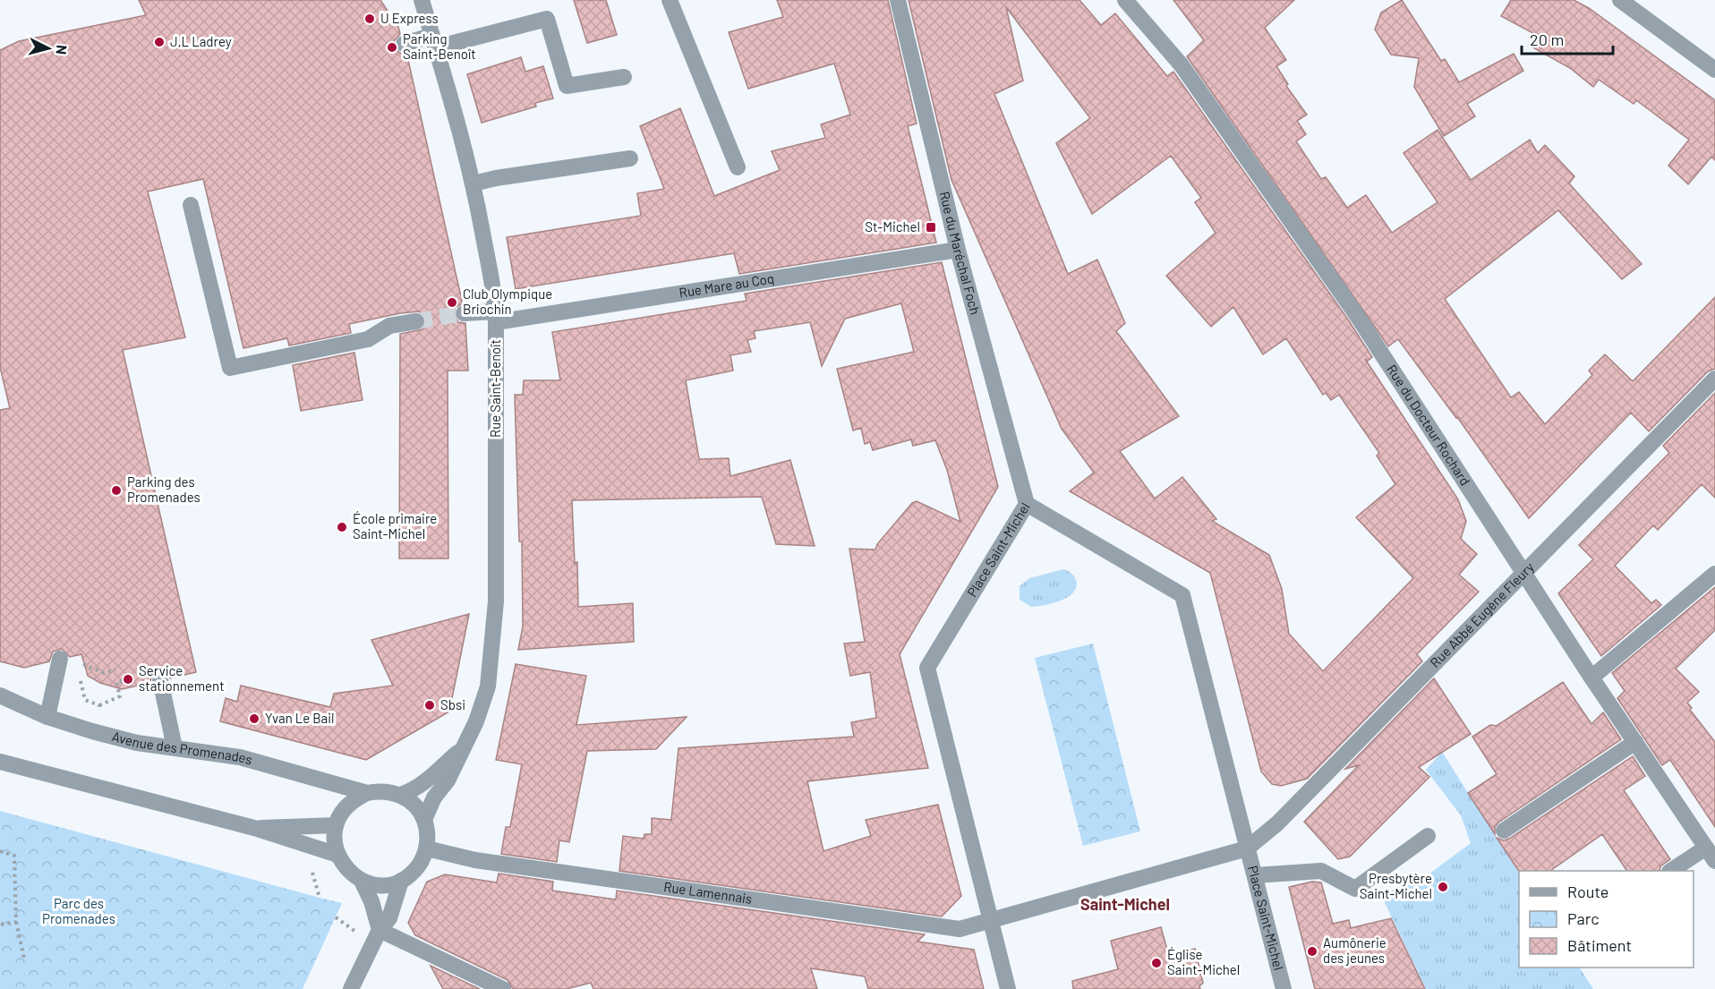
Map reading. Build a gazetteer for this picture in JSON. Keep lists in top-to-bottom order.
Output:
{
  "streets": {
    "street": [
      "Rue du Maréchal Foch",
      "Rue Mare au Coq",
      "Rue Saint-Benoît",
      "Rue du Docteur Rochard",
      "Place Saint-Michel",
      "Rue Abbé Eugène Fleury",
      "Avenue des Promenades",
      "Rue Lamennais"
    ]
  },
  "crossings": [
    ["Rue du Maréchal Foch", "Rue Mare au Coq"],
    ["Rue du Maréchal Foch", "Place Saint-Michel"],
    ["Rue Mare au Coq", "Rue Saint-Benoît"],
    ["Rue Saint-Benoît", "Avenue des Promenades"],
    ["Rue Saint-Benoît", "Rue Lamennais"],
    ["Rue du Docteur Rochard", "Rue Abbé Eugène Fleury"],
    ["Place Saint-Michel", "Rue Abbé Eugène Fleury"],
    ["Place Saint-Michel", "Rue Lamennais"],
    ["Avenue des Promenades", "Rue Lamennais"]
  ],
  "districts": ["Saint-Michel"],
  "parks": ["Parc des Promenades"],
  "places": {
    "other": [
      "U Express",
      "J.L Ladrey",
      "Parking Saint-Benoît",
      "Club Olympique Briochin",
      "Parking des Promenades",
      "École primaire Saint-Michel",
      "Service stationnement",
      "Sbsi",
      "Yvan Le Bail",
      "Presbytère Saint-Michel",
      "Aumônerie des jeunes",
      "Église Saint-Michel"
    ],
    "transit": ["St-Michel"]
  },
  "legend": ["Route", "Parc", "Bâtiment"],
  "scale_bar": "20 m",
  "north": "right"
}
